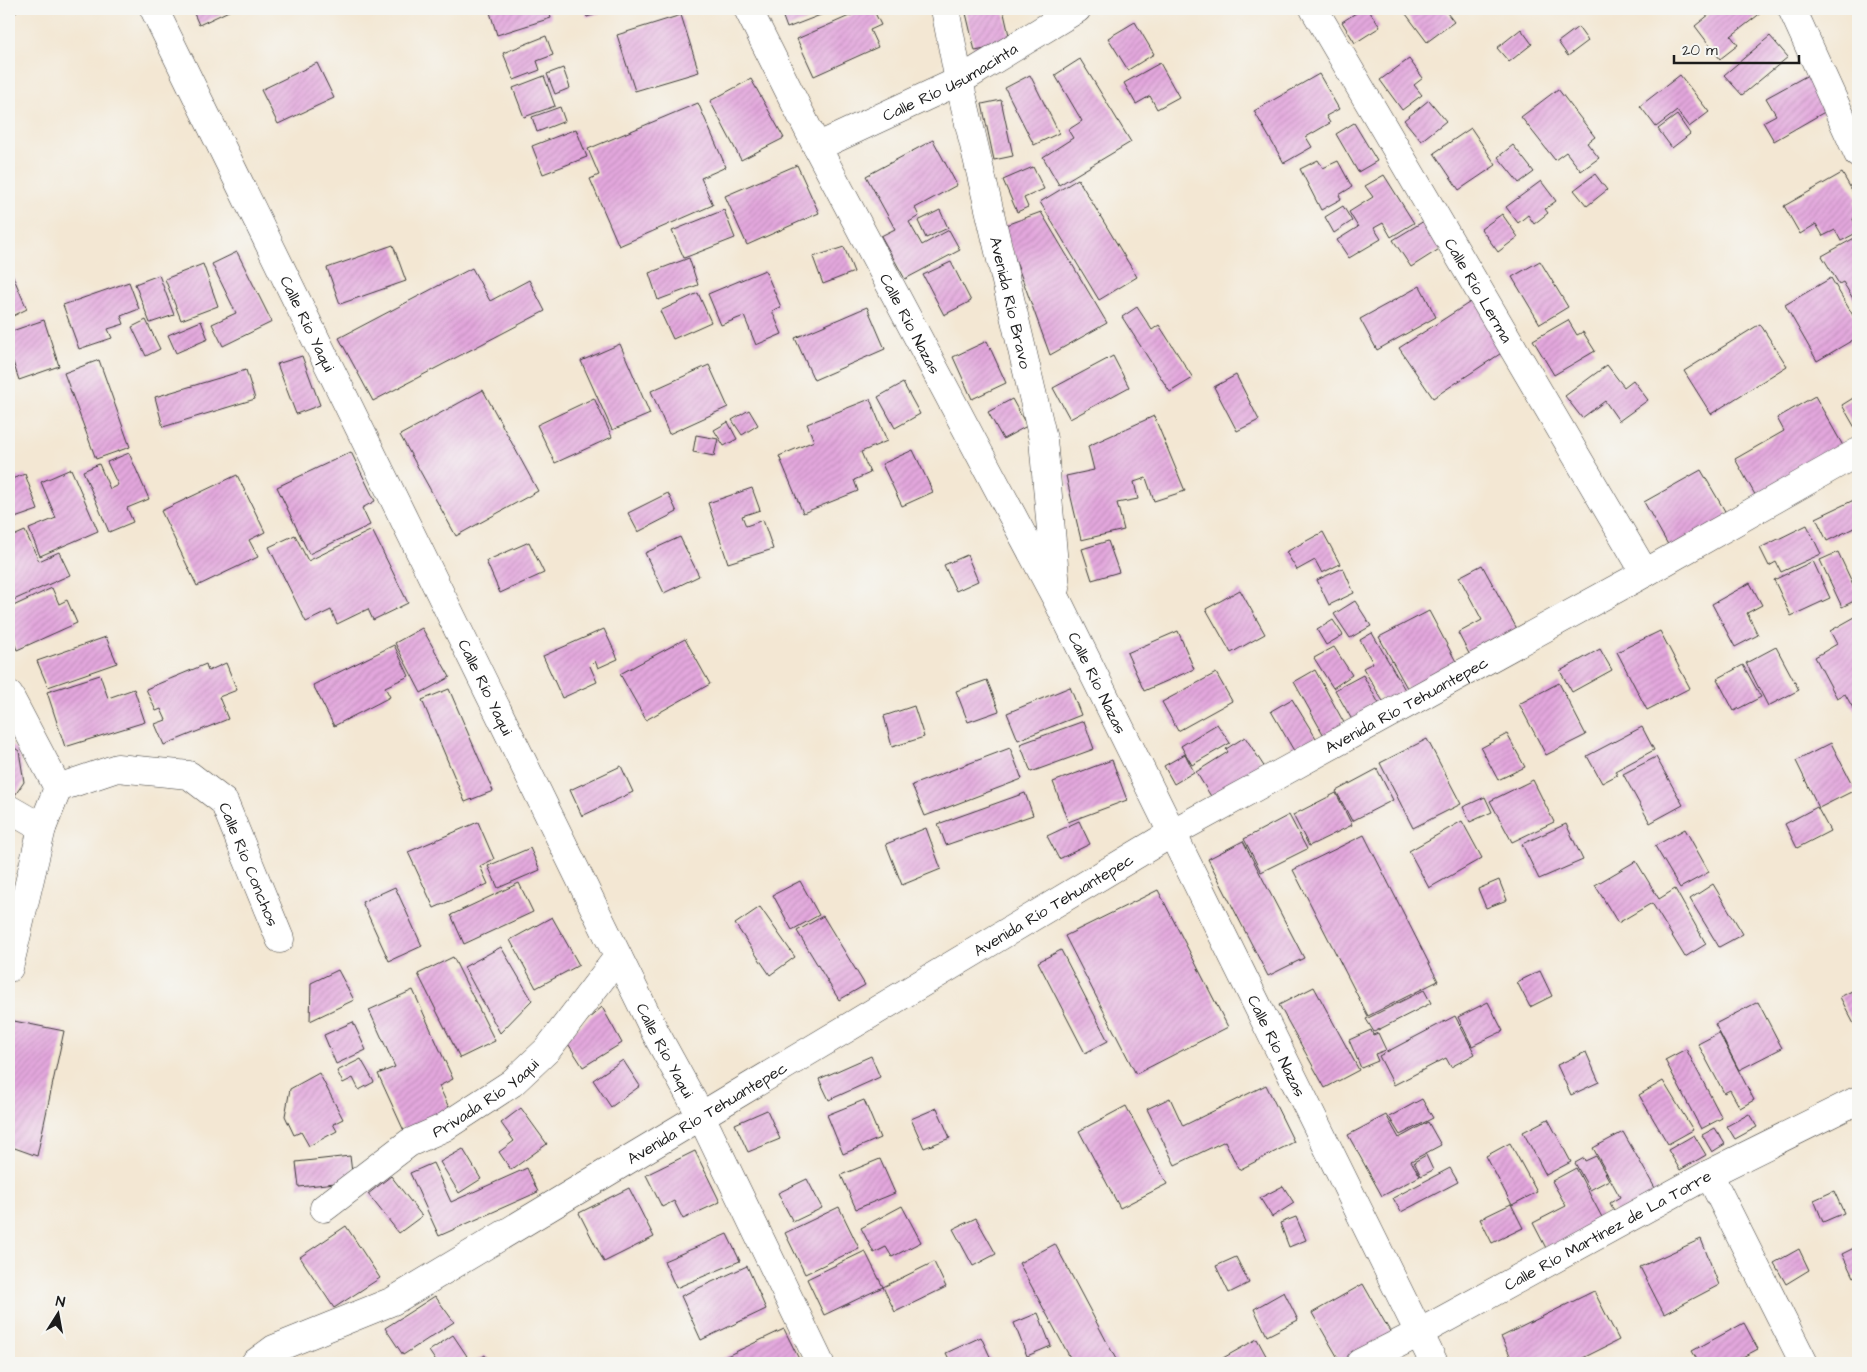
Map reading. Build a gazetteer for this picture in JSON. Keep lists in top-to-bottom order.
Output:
{
  "streets": {
    "street": [
      "Calle Río Usumacinta",
      "Calle Río Lerma",
      "Avenida Río Bravo",
      "Calle Río Yaqui",
      "Calle Río Nazas",
      "Avenida Río Tehuantepec",
      "Calle Río Conchos",
      "Privada Río Yaqui",
      "Calle Río Martínez de La Torre"
    ]
  },
  "crossings": [
    ["Calle Río Usumacinta", "Avenida Río Bravo"],
    ["Calle Río Usumacinta", "Calle Río Nazas"],
    ["Calle Río Lerma", "Avenida Río Tehuantepec"],
    ["Avenida Río Bravo", "Calle Río Nazas"],
    ["Calle Río Yaqui", "Avenida Río Tehuantepec"],
    ["Calle Río Yaqui", "Privada Río Yaqui"],
    ["Calle Río Nazas", "Avenida Río Tehuantepec"],
    ["Calle Río Nazas", "Calle Río Martínez de La Torre"]
  ],
  "scale_bar": "20 m",
  "north": "top"
}
